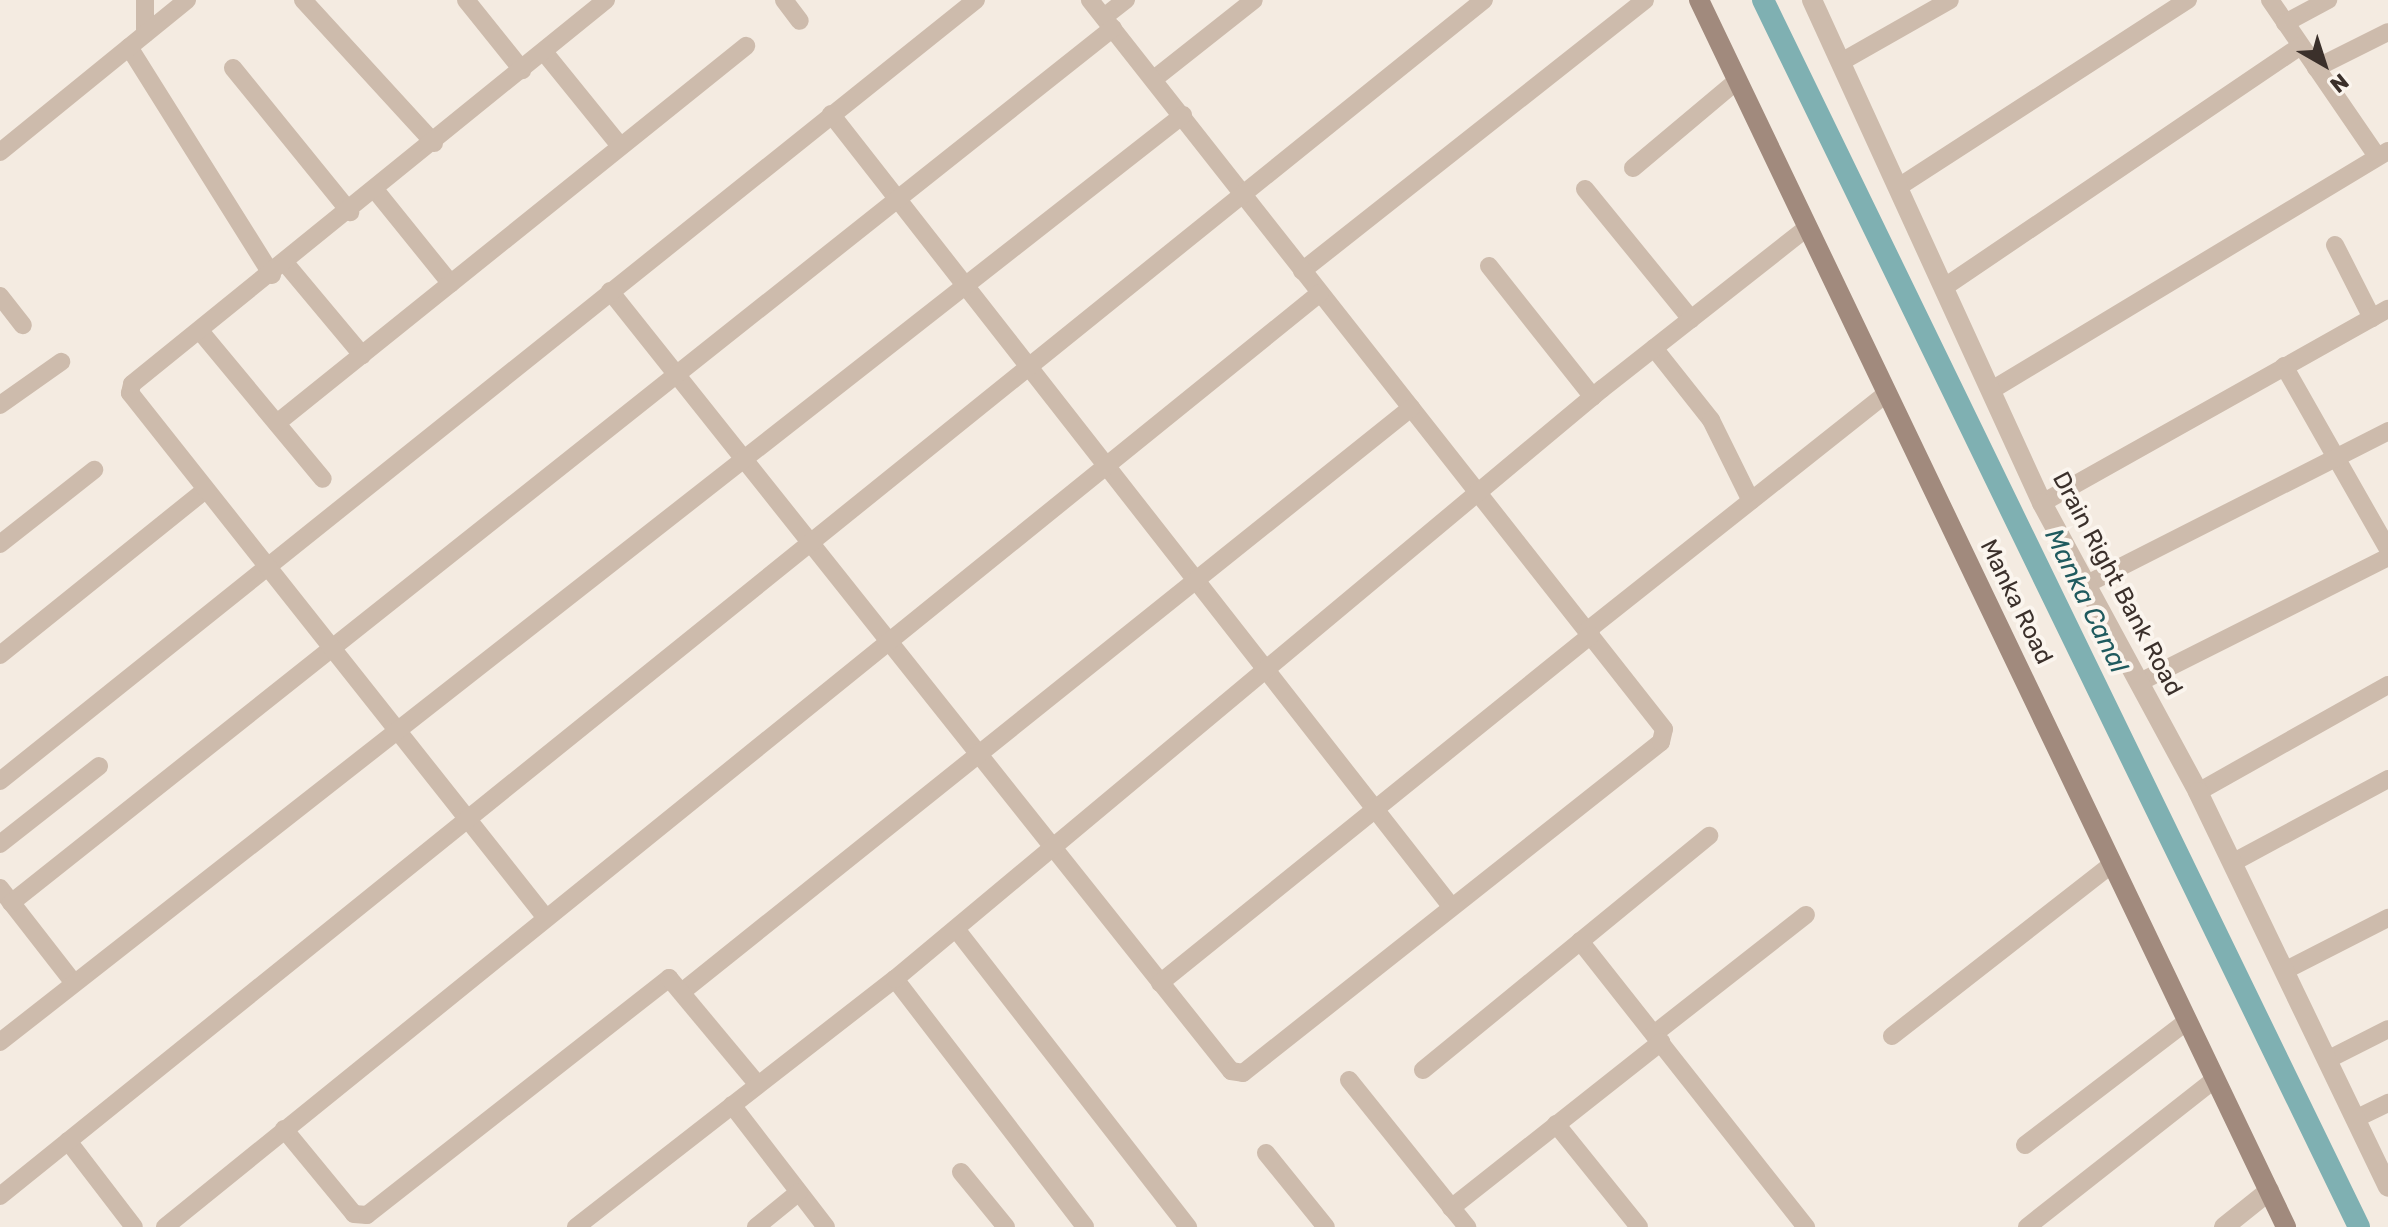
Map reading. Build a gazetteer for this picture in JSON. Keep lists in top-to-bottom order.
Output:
{
  "streets": {
    "main road": ["Manka Road"],
    "street": ["Drain Right Bank Road"]
  },
  "water": ["Manka Canal"],
  "north": "bottom right"
}
